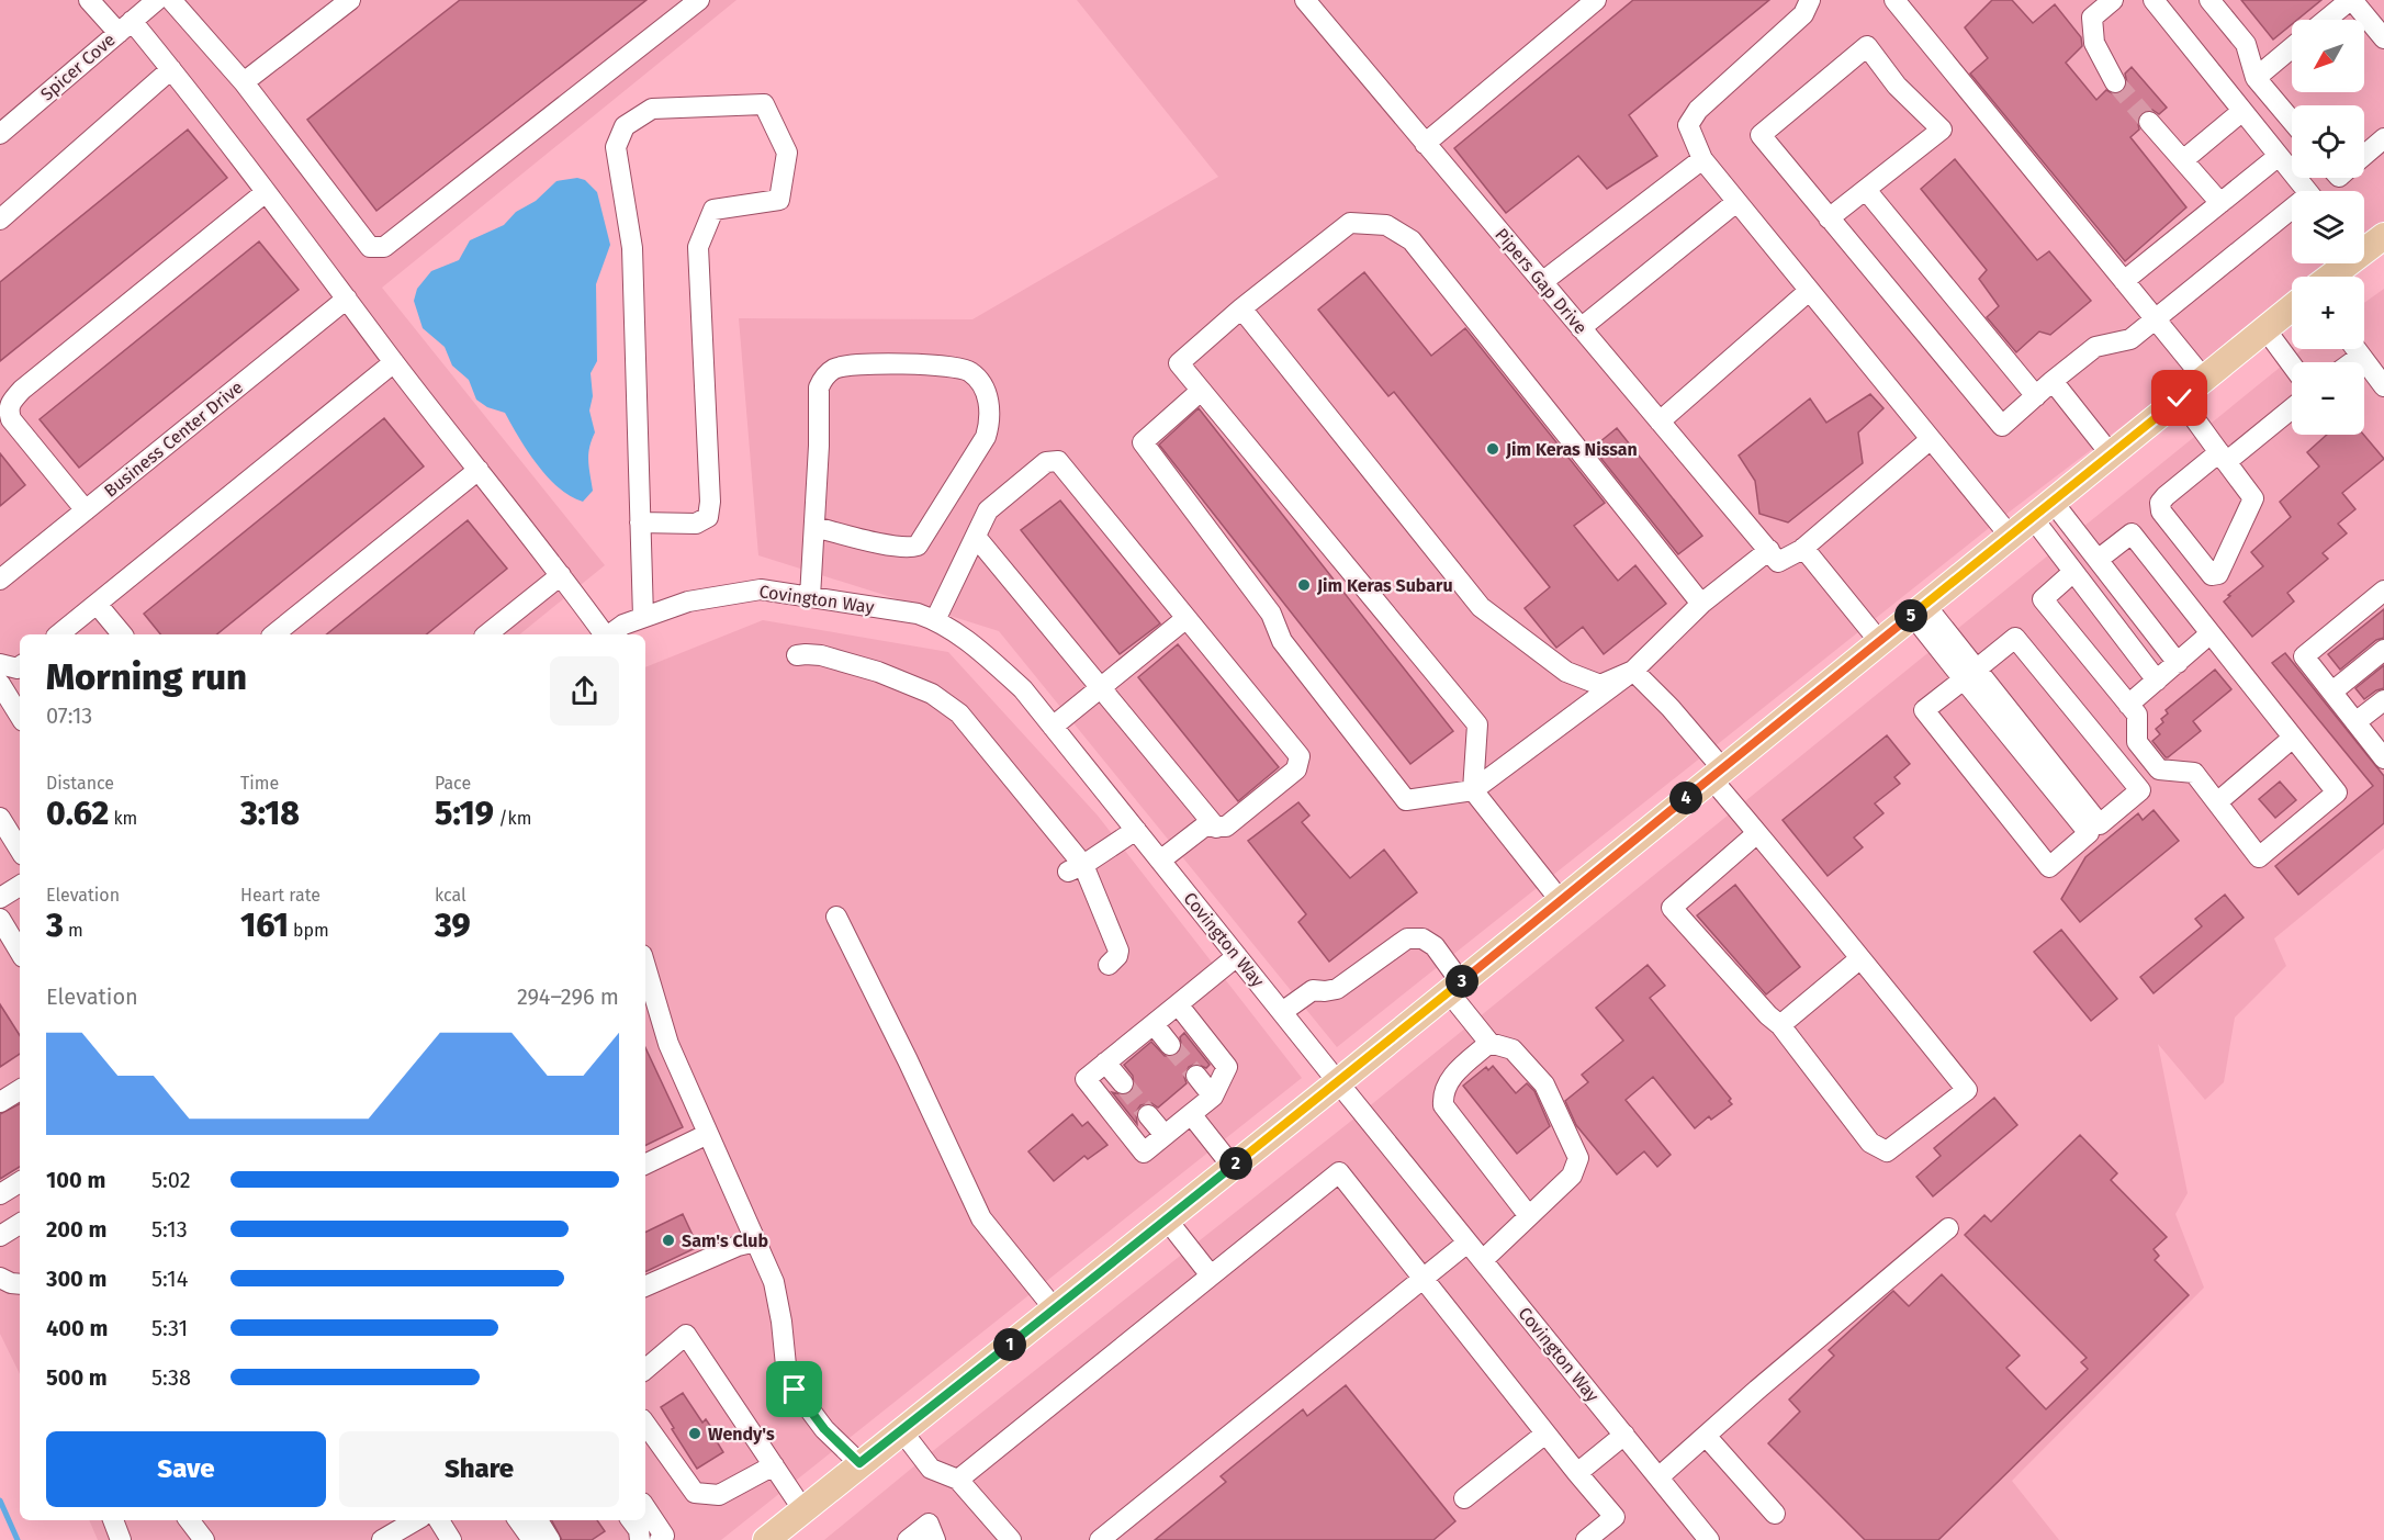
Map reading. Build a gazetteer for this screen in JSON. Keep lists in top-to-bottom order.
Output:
{
  "streets": {
    "street": [
      "Spicer Cove",
      "Pipers Gap Drive",
      "Business Center Drive",
      "Covington Way"
    ]
  },
  "places": [
    "Jim Keras Nissan",
    "Jim Keras Subaru",
    "Sam's Club",
    "Wendy's"
  ],
  "north": "bottom left",
  "page": {
    "map_buttons": ["+", "−"],
    "pins": [
      "5",
      "4",
      "3",
      "2",
      "1"
    ],
    "heading": ["Morning run", "07:13"],
    "stats": [
      ["Distance", "0.62 km"],
      ["Time", "3:18"],
      ["Pace", "5:19 /km"],
      ["Elevation", "3 m"],
      ["Heart rate", "161 bpm"],
      ["kcal", "39"]
    ],
    "chart": ["Elevation", "294–296 m"],
    "list": [
      {
        "name": "100 m",
        "note": "5:02"
      },
      {
        "name": "200 m",
        "note": "5:13"
      },
      {
        "name": "300 m",
        "note": "5:14"
      },
      {
        "name": "400 m",
        "note": "5:31"
      },
      {
        "name": "500 m",
        "note": "5:38"
      }
    ],
    "buttons": ["Save", "Share"]
  }
}
